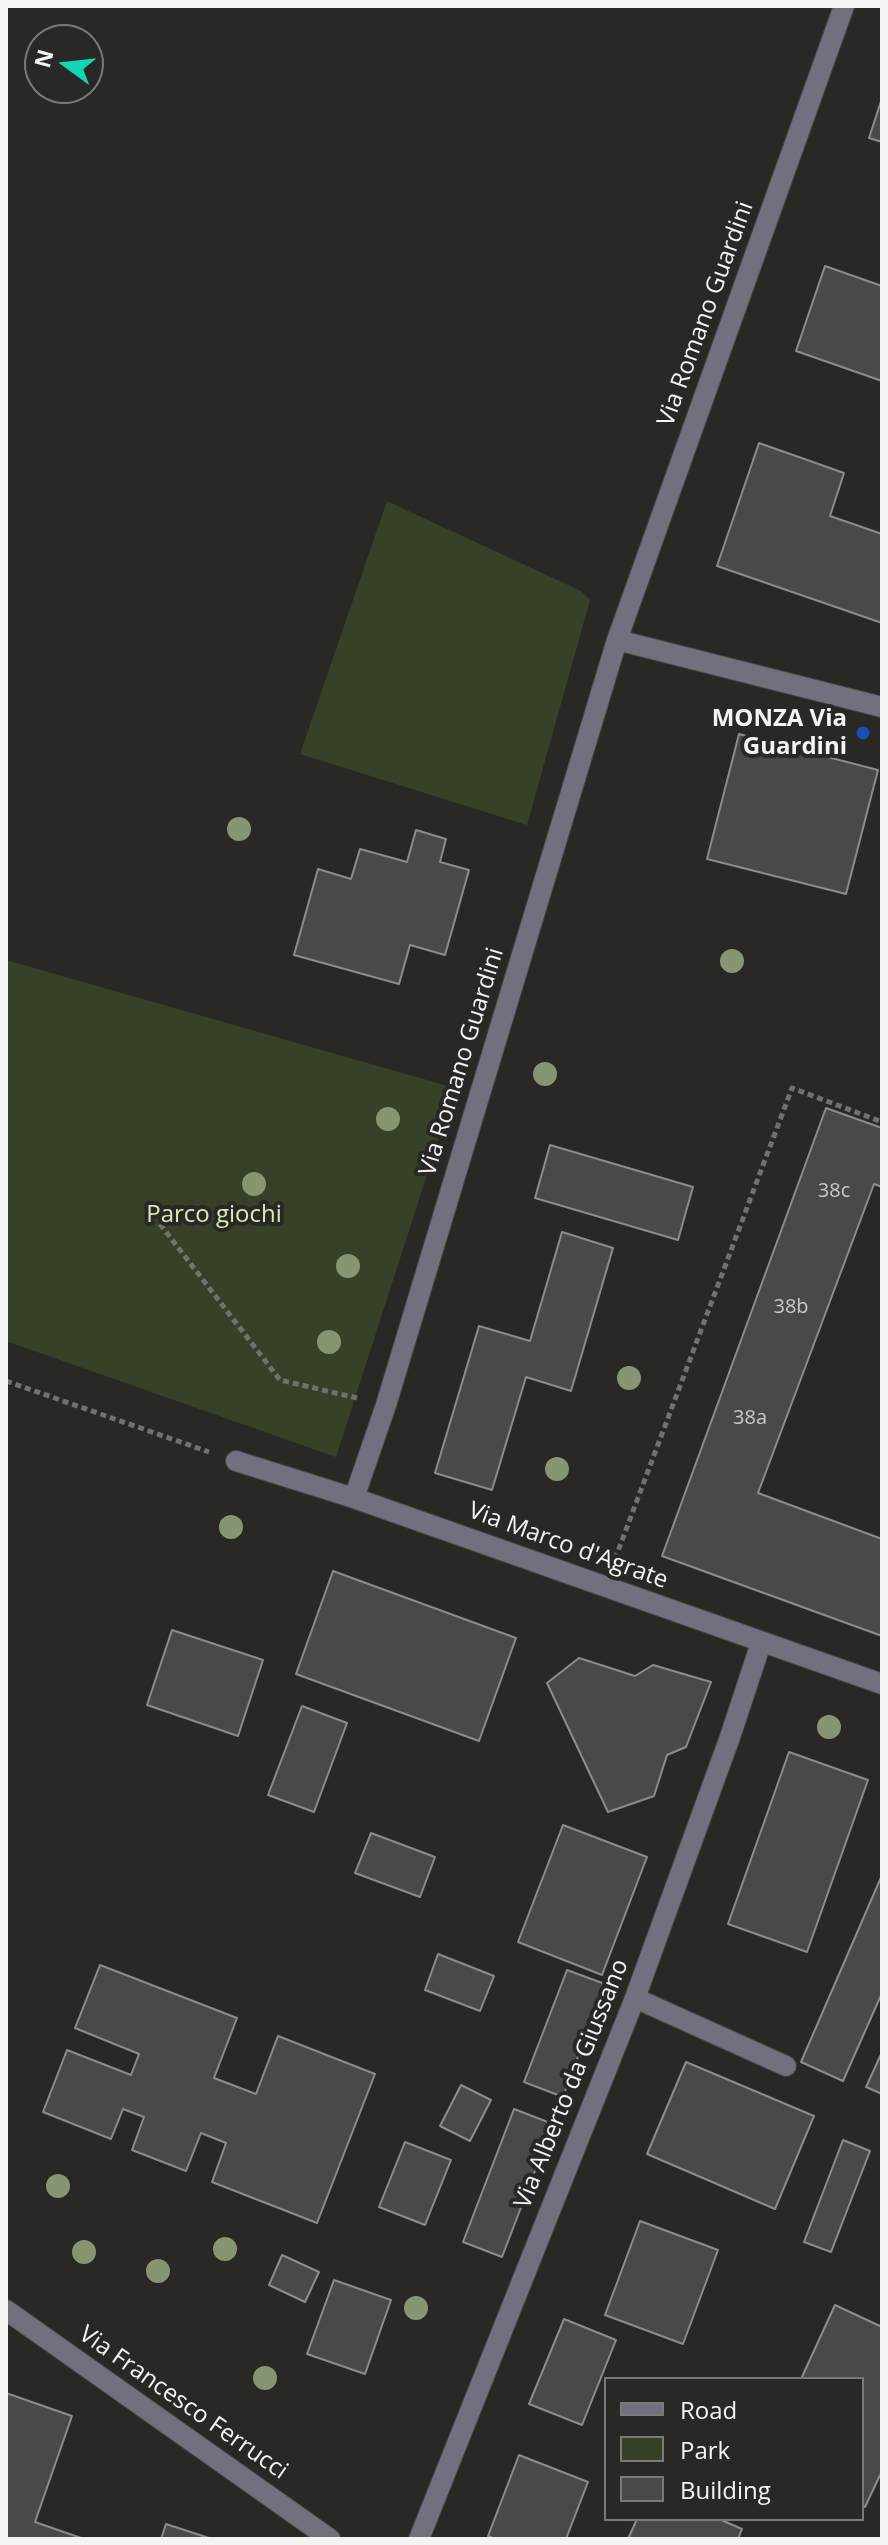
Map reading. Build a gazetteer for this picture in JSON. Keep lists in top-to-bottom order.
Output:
{
  "streets": {
    "street": [
      "Via Romano Guardini",
      "Via Marco d'Agrate",
      "Via Alberto da Giussano",
      "Via Francesco Ferrucci"
    ]
  },
  "crossings": [
    ["Via Romano Guardini", "Via Marco d'Agrate"],
    ["Via Marco d'Agrate", "Via Alberto da Giussano"]
  ],
  "parks": ["Parco giochi"],
  "places": ["MONZA Via Guardini"],
  "house_numbers": ["38c", "38b", "38a"],
  "legend": ["Road", "Park", "Building"],
  "north": "left"
}
